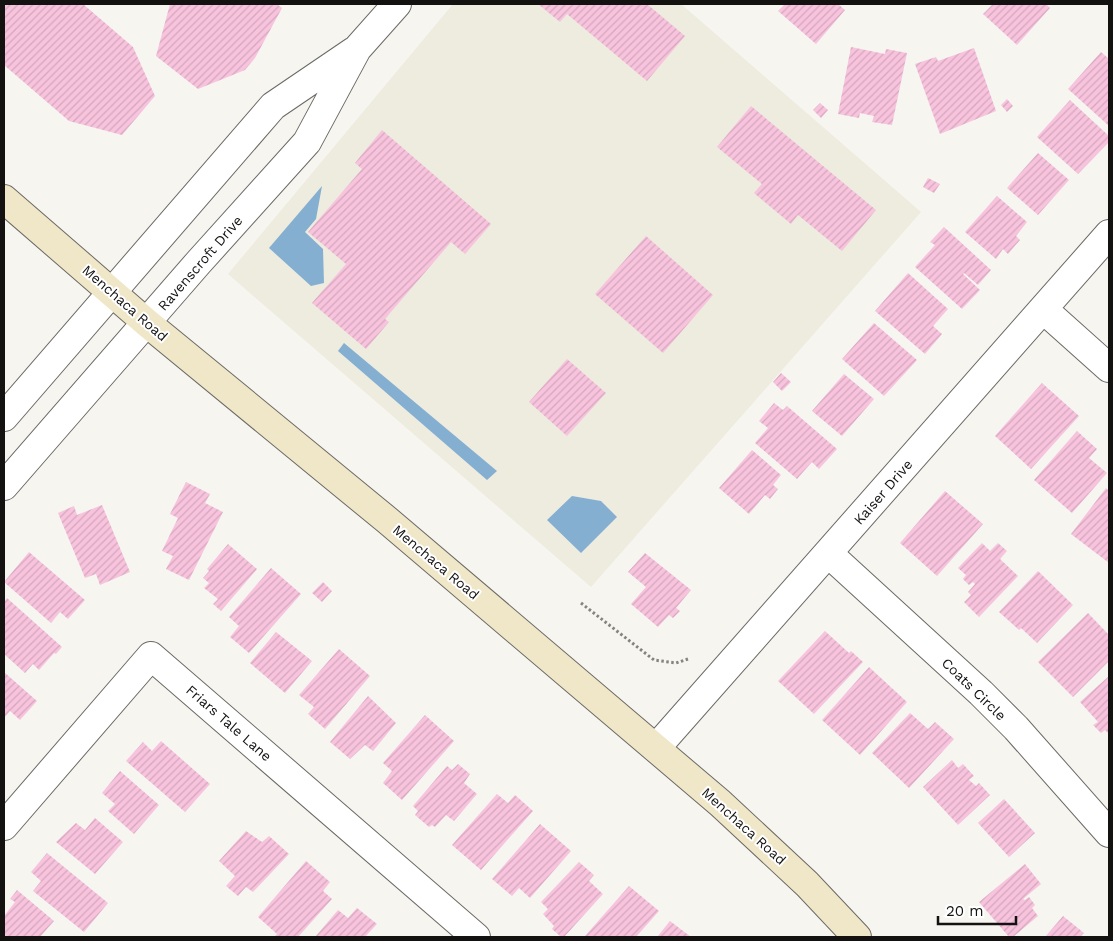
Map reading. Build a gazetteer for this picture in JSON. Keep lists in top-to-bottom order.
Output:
{
  "streets": {
    "main road": ["Menchaca Road"],
    "street": [
      "Ravenscroft Drive",
      "Kaiser Drive",
      "Coats Circle",
      "Friars Tale Lane"
    ]
  },
  "crossings": [
    ["Ravenscroft Drive", "Menchaca Road"],
    ["Menchaca Road", "Kaiser Drive"],
    ["Kaiser Drive", "Coats Circle"]
  ],
  "scale_bar": "20 m"
}
